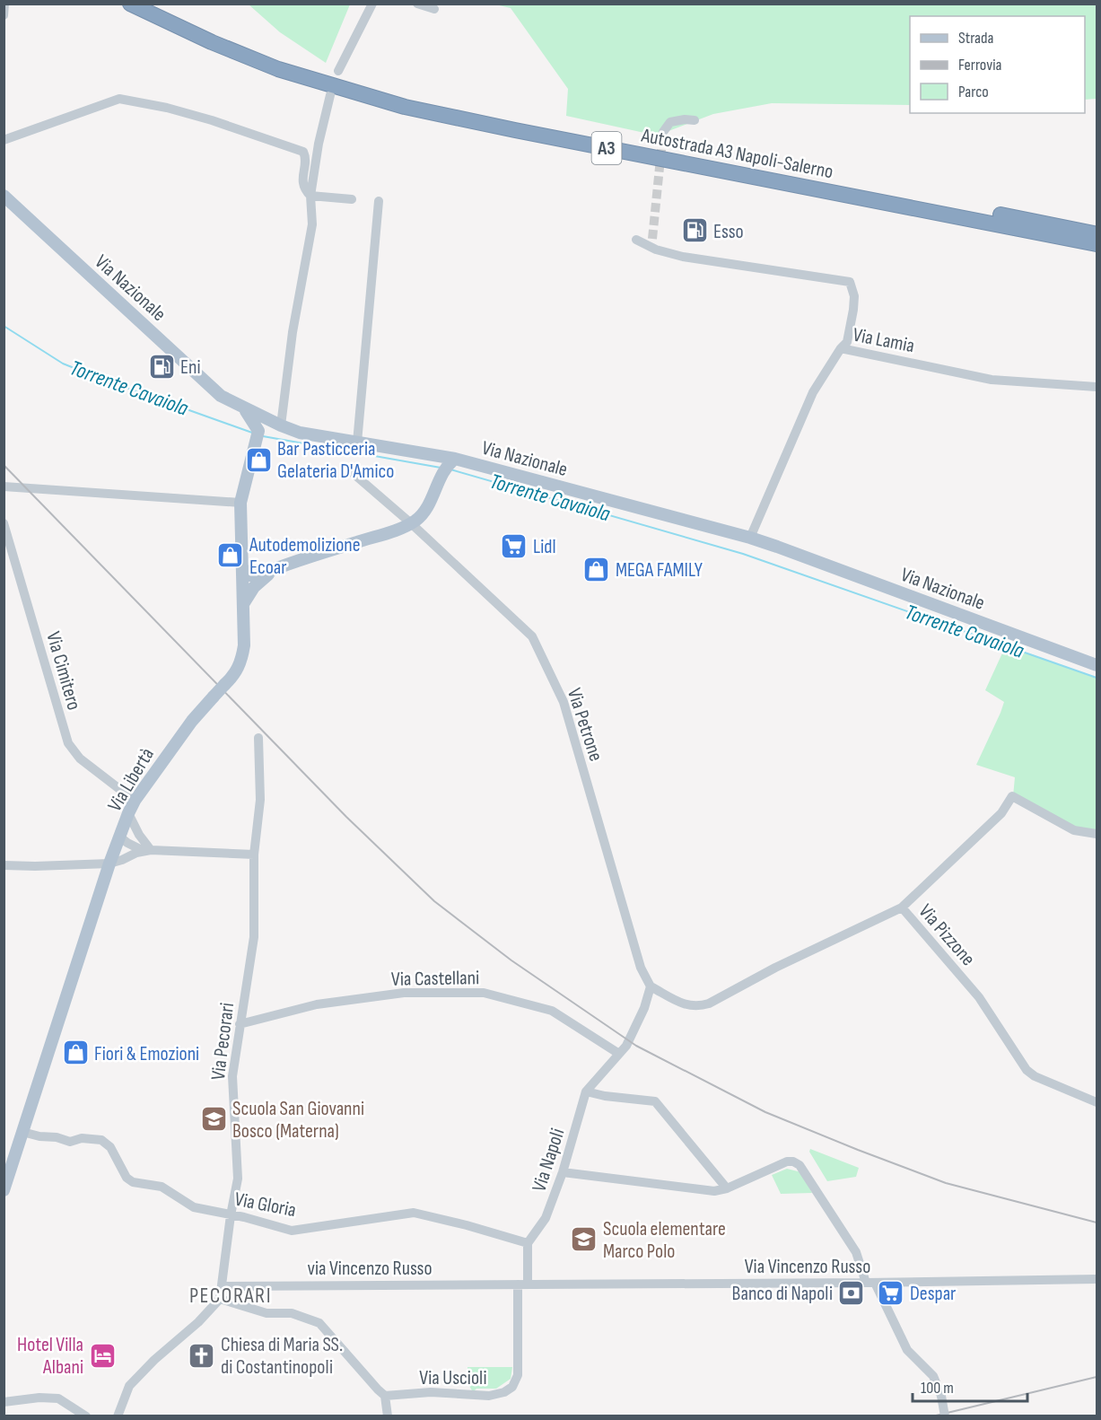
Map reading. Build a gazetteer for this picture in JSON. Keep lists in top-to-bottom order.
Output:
{
  "streets": {
    "highway": ["A3", "Autostrada A3 Napoli-Salerno"],
    "main road": ["Via Nazionale", "Via Libertà"],
    "street": [
      "Via Lamia",
      "Via Cimitero",
      "Via Petrone",
      "Via Pizzone",
      "Via Castellani",
      "Via Pecorari",
      "Via Napoli",
      "Via Gloria",
      "Via Vincenzo Russo",
      "via Vincenzo Russo",
      "Via Uscioli"
    ]
  },
  "crossings": [
    ["Via Nazionale", "Via Lamia"],
    ["Via Cimitero", "Via Libertà"],
    ["Via Petrone", "Via Pizzone"],
    ["Via Libertà", "Via Gloria"],
    ["Via Castellani", "Via Pecorari"],
    ["Via Castellani", "Via Napoli"],
    ["Via Pecorari", "Via Gloria"],
    ["Via Pecorari", "via Vincenzo Russo"],
    ["Via Napoli", "Via Gloria"],
    ["Via Vincenzo Russo", "via Vincenzo Russo"],
    ["Via Vincenzo Russo", "Via Uscioli"],
    ["via Vincenzo Russo", "Via Uscioli"]
  ],
  "districts": ["PECORARI"],
  "water": ["Torrente Cavaiola"],
  "places": {
    "fuel station": ["Esso", "Eni"],
    "shop": [
      "Bar Pasticceria Gelateria D'Amico",
      "Autodemolizione Ecoar",
      "MEGA FAMILY",
      "Fiori & Emozioni"
    ],
    "supermarket": ["Lidl", "Despar"],
    "school or university": ["Scuola San Giovanni Bosco (Materna)", "Scuola elementare Marco Polo"],
    "bank": ["Banco di Napoli"],
    "hotel": ["Hotel Villa Albani"],
    "church": ["Chiesa di Maria SS. di Costantinopoli"]
  },
  "legend": ["Strada", "Ferrovia", "Parco"],
  "scale_bar": "100 m"
}
